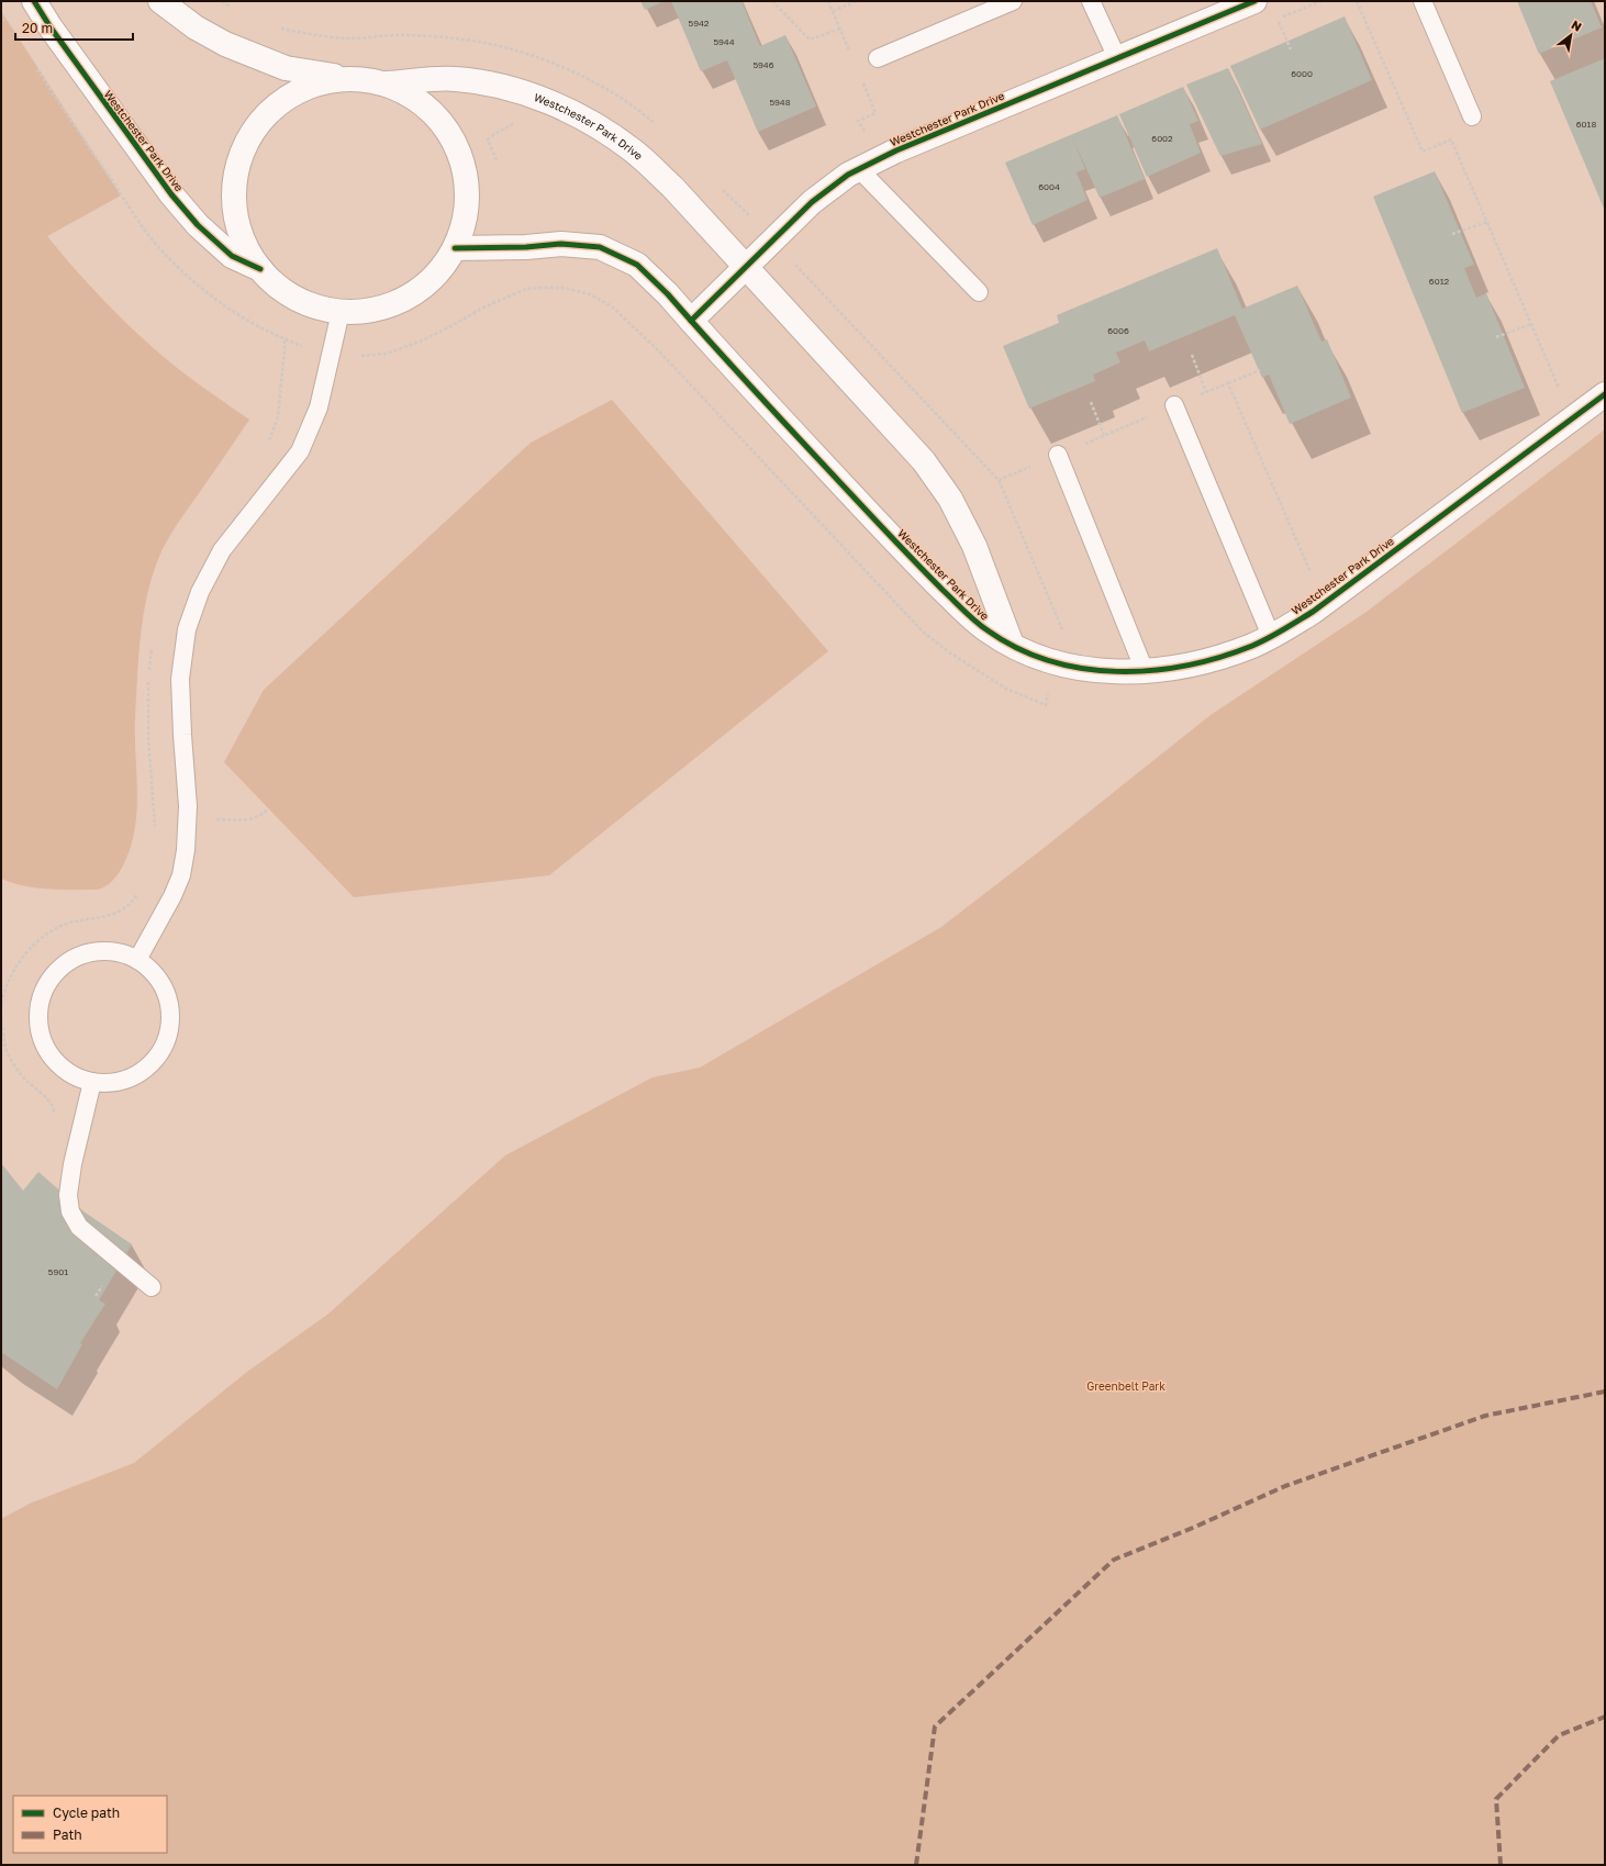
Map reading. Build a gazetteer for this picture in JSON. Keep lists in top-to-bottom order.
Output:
{
  "streets": {
    "street": ["Westchester Park Drive"]
  },
  "parks": ["Greenbelt Park"],
  "house_numbers": [
    "5942",
    "5944",
    "5946",
    "6000",
    "5948",
    "6018",
    "6002",
    "6004",
    "6012",
    "6006",
    "5901"
  ],
  "legend": ["Cycle path", "Path"],
  "scale_bar": "20 m",
  "north": "top right"
}
